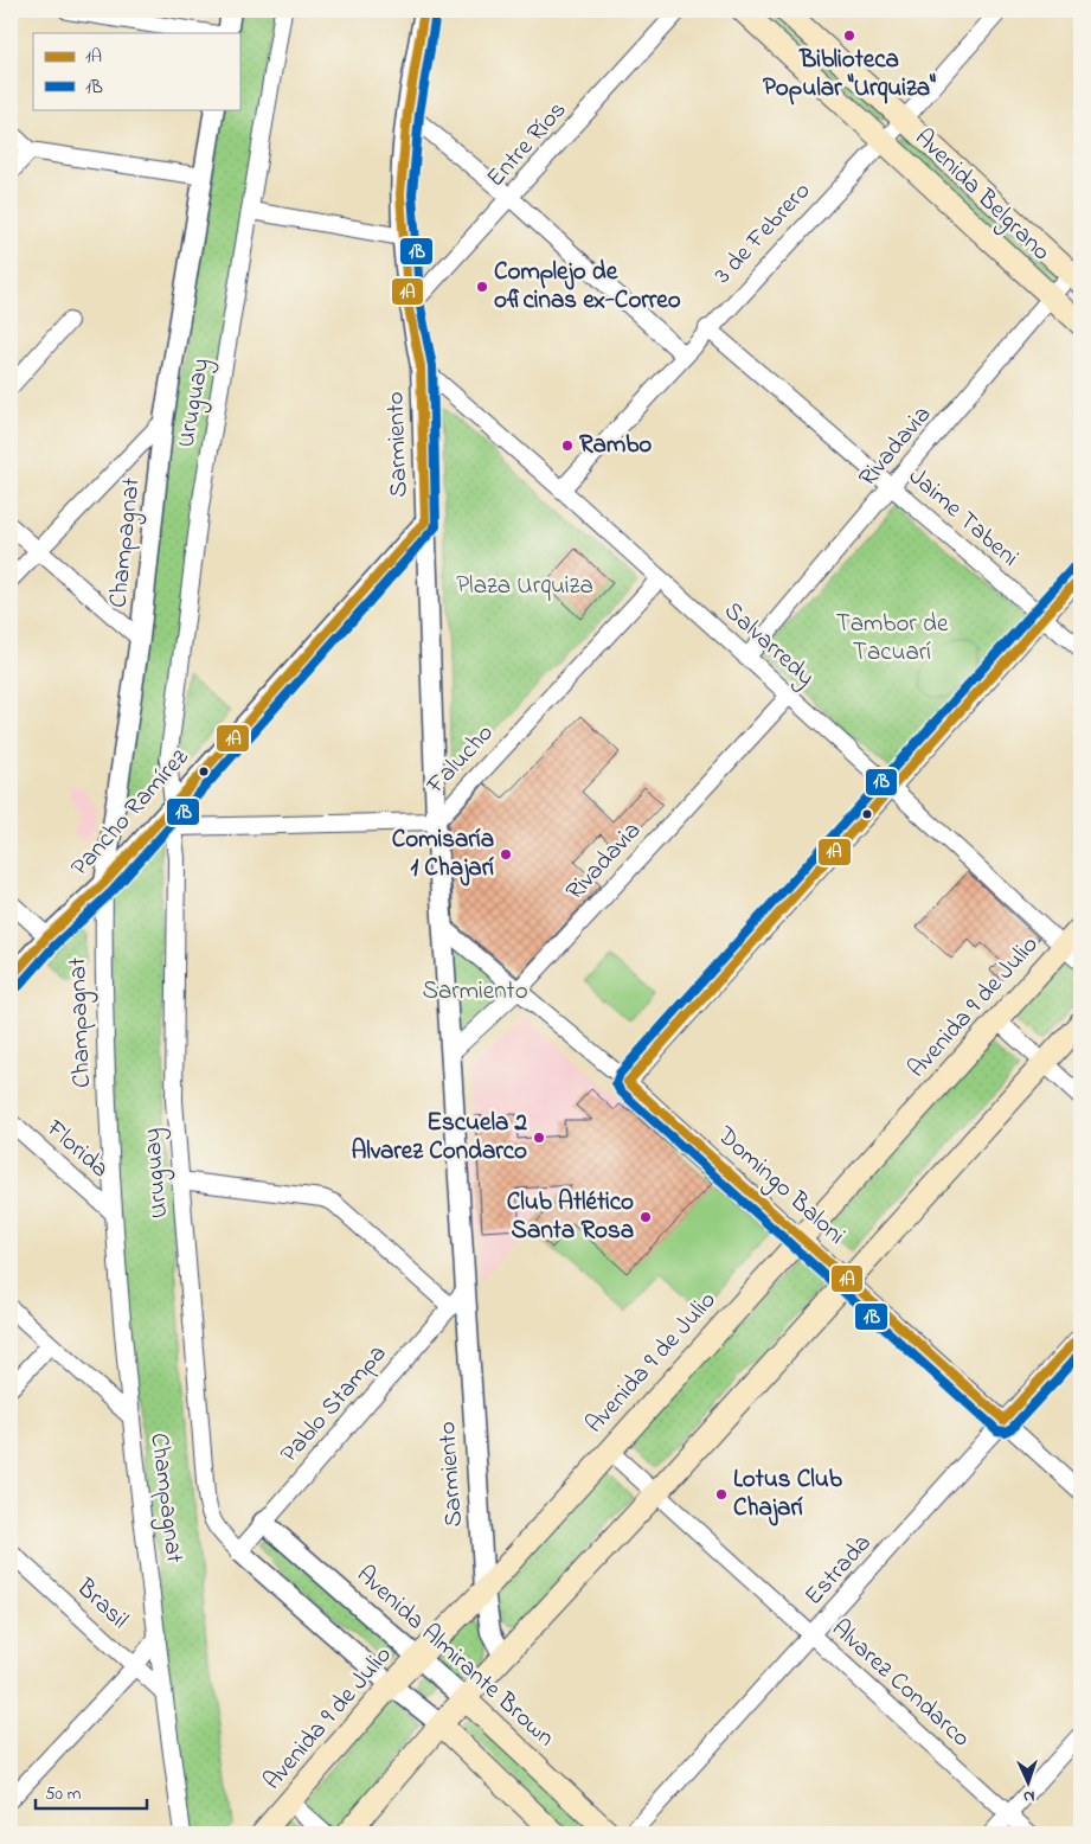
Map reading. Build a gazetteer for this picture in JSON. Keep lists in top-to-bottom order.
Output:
{
  "streets": {
    "main road": ["Avenida Belgrano", "Avenida 9 de Julio", "Avenida Almirante Brown"],
    "street": [
      "Entre Ríos",
      "3 de Febrero",
      "Uruguay",
      "Sarmiento",
      "Rivadavia",
      "Jaime Tabeni",
      "Champagnat",
      "Salvarredy",
      "Falucho",
      "Pancho Ramírez",
      "Florida",
      "Domingo Baloni",
      "Pablo Stampa",
      "Estrada",
      "Brasil",
      "Alvarez Condarco"
    ]
  },
  "crossings": [
    ["Entre Ríos", "Sarmiento"],
    ["Avenida Belgrano", "3 de Febrero"],
    ["Avenida Belgrano", "Rivadavia"],
    ["3 de Febrero", "Jaime Tabeni"],
    ["3 de Febrero", "Salvarredy"],
    ["Uruguay", "Falucho"],
    ["Uruguay", "Pancho Ramírez"],
    ["Uruguay", "Pablo Stampa"],
    ["Sarmiento", "Rivadavia"],
    ["Sarmiento", "Salvarredy"],
    ["Sarmiento", "Falucho"],
    ["Sarmiento", "Pancho Ramírez"],
    ["Sarmiento", "Avenida 9 de Julio"],
    ["Sarmiento", "Domingo Baloni"],
    ["Sarmiento", "Pablo Stampa"],
    ["Rivadavia", "Jaime Tabeni"],
    ["Rivadavia", "Salvarredy"],
    ["Rivadavia", "Domingo Baloni"],
    ["Champagnat", "Pancho Ramírez"],
    ["Champagnat", "Florida"],
    ["Champagnat", "Brasil"],
    ["Salvarredy", "Falucho"],
    ["Salvarredy", "Avenida 9 de Julio"],
    ["Falucho", "Pancho Ramírez"],
    ["Avenida 9 de Julio", "Domingo Baloni"],
    ["Avenida 9 de Julio", "Avenida Almirante Brown"],
    ["Avenida 9 de Julio", "Alvarez Condarco"],
    ["Domingo Baloni", "Estrada"],
    ["Pablo Stampa", "Avenida Almirante Brown"],
    ["Estrada", "Alvarez Condarco"]
  ],
  "parks": ["Plaza Urquiza", "Tambor de Tacuarí", "Sarmiento"],
  "places": [
    "Biblioteca Popular \"Urquiza\"",
    "Complejo de oficinas ex-Correo",
    "Rambo",
    "Comisaría 1 Chajarí",
    "Escuela 2 Alvarez Condarco",
    "Club Atlético Santa Rosa",
    "Lotus Club Chajarí"
  ],
  "lines": ["transit line 1A", "transit line 1B"],
  "legend": ["1A", "1B"],
  "scale_bar": "50 m",
  "north": "bottom"
}
